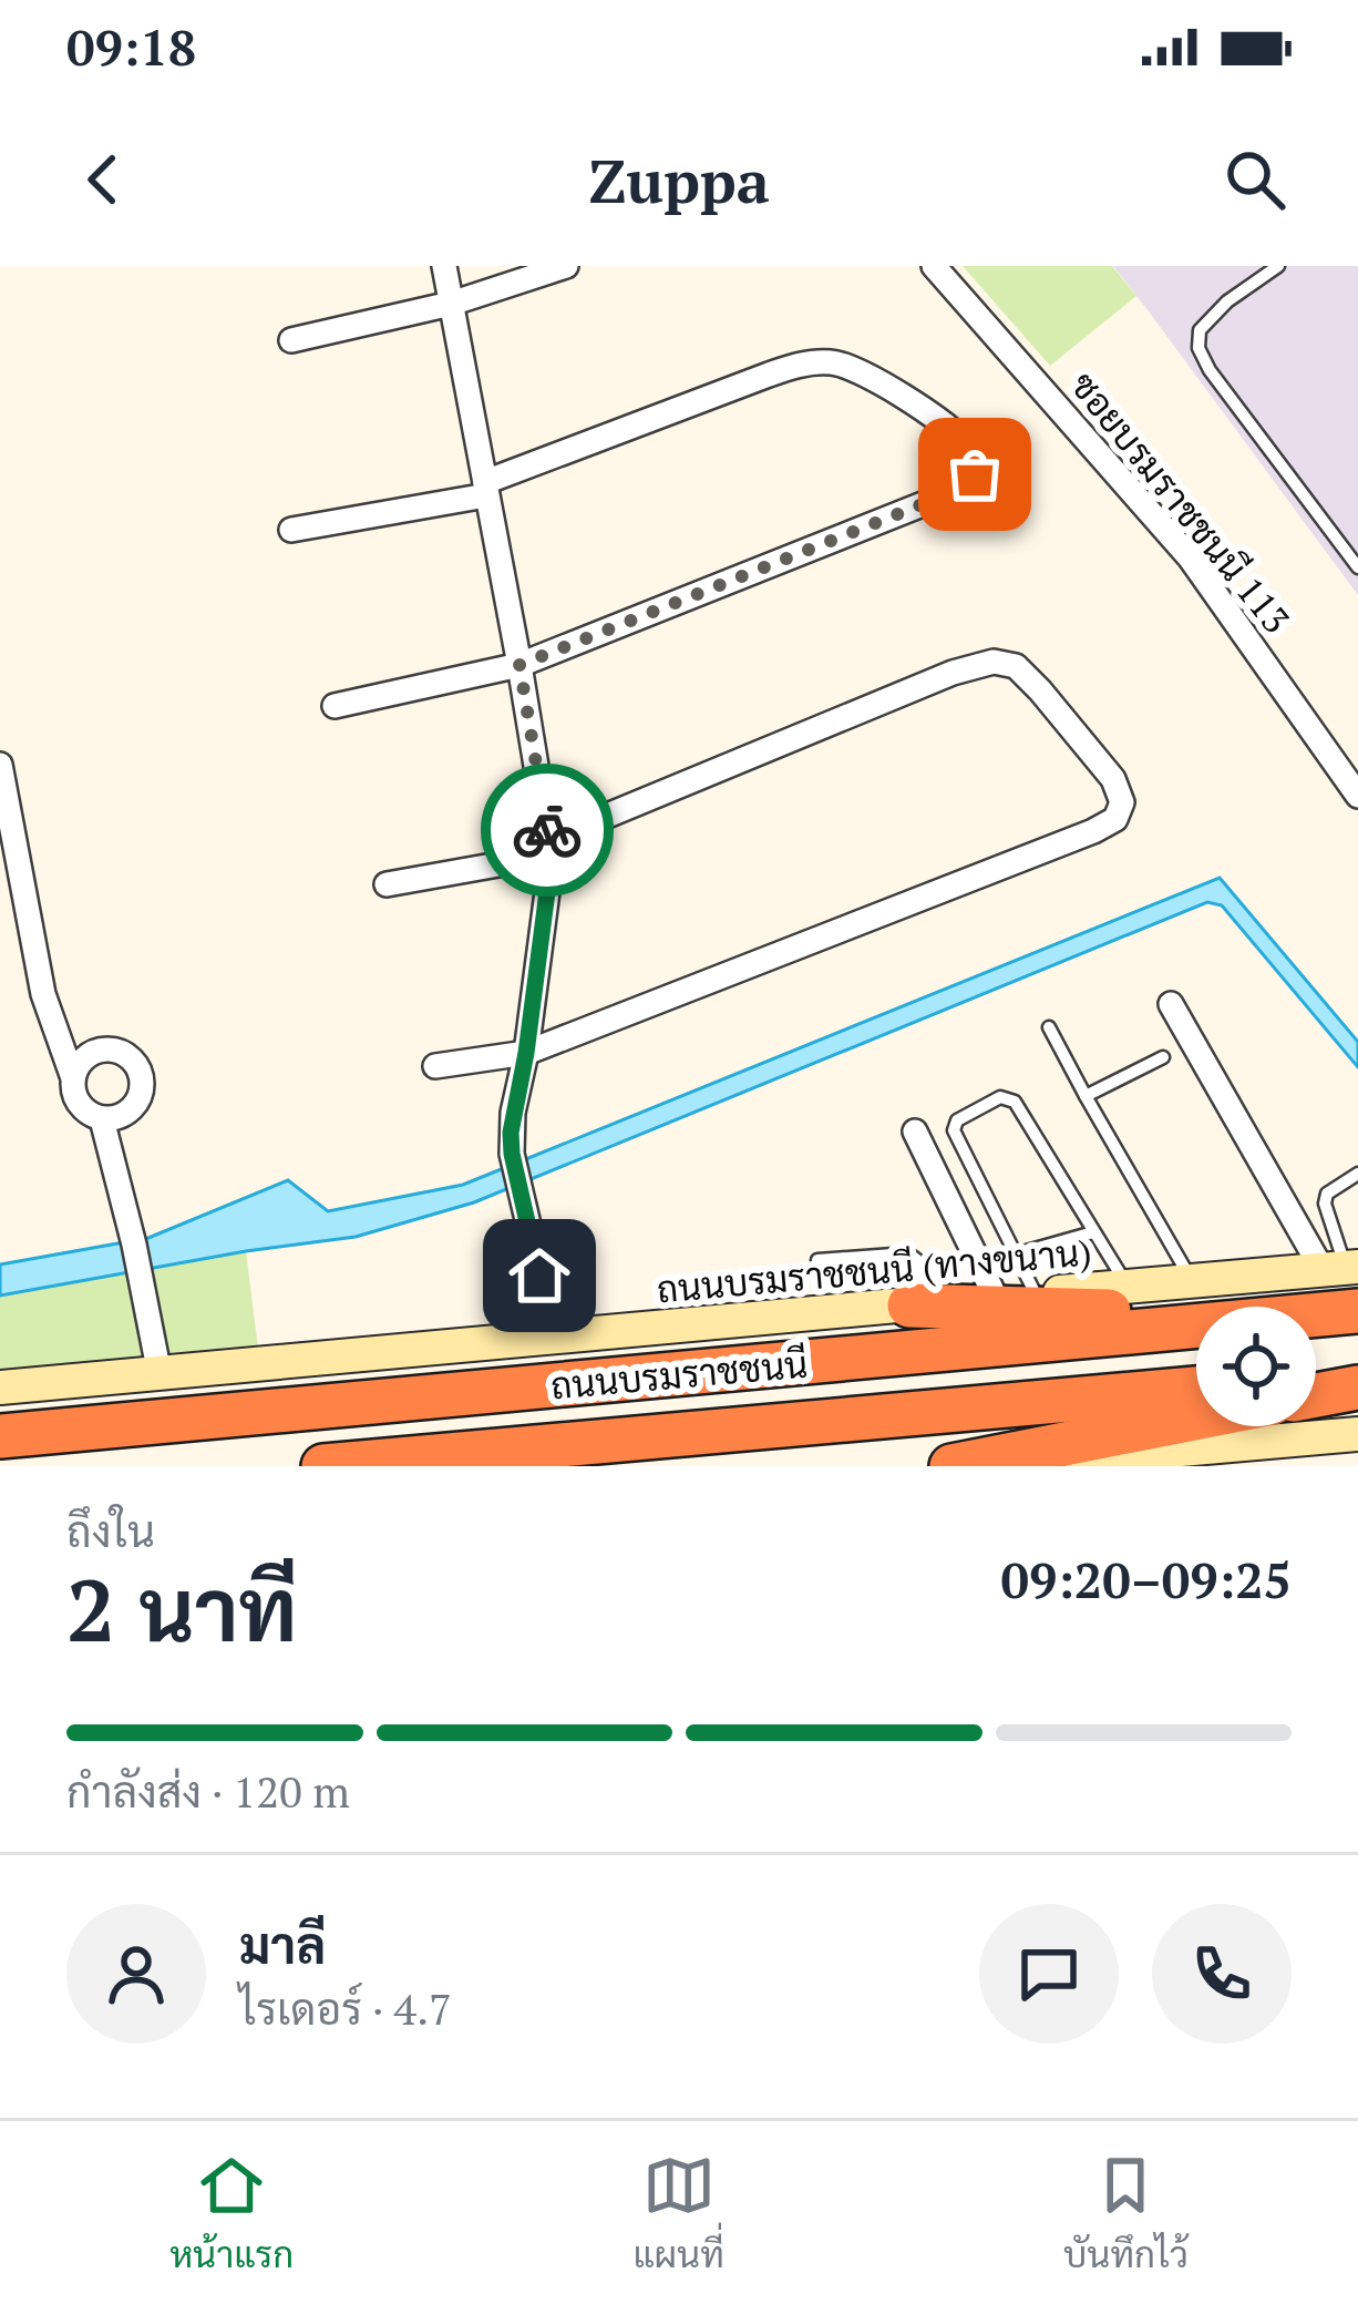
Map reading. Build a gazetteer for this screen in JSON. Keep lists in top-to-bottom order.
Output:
{
  "streets": {
    "highway": ["ถนนบรมราชชนนี"],
    "main road": ["ถนนบรมราชชนนี (ทางขนาน)"],
    "street": ["ซอยบรมราชชนนี 113"]
  },
  "page": {
    "status": "09:18",
    "header": "Zuppa",
    "heading": ["2 นาที", "ถึงใน", "09:20–09:25"],
    "panel": ["มาลี", "ไรเดอร์ · 4.7"],
    "bar": "กำลังส่ง · 120 m",
    "tabs": ["หน้าแรก", "แผนที่", "บันทึกไว้"]
  }
}
